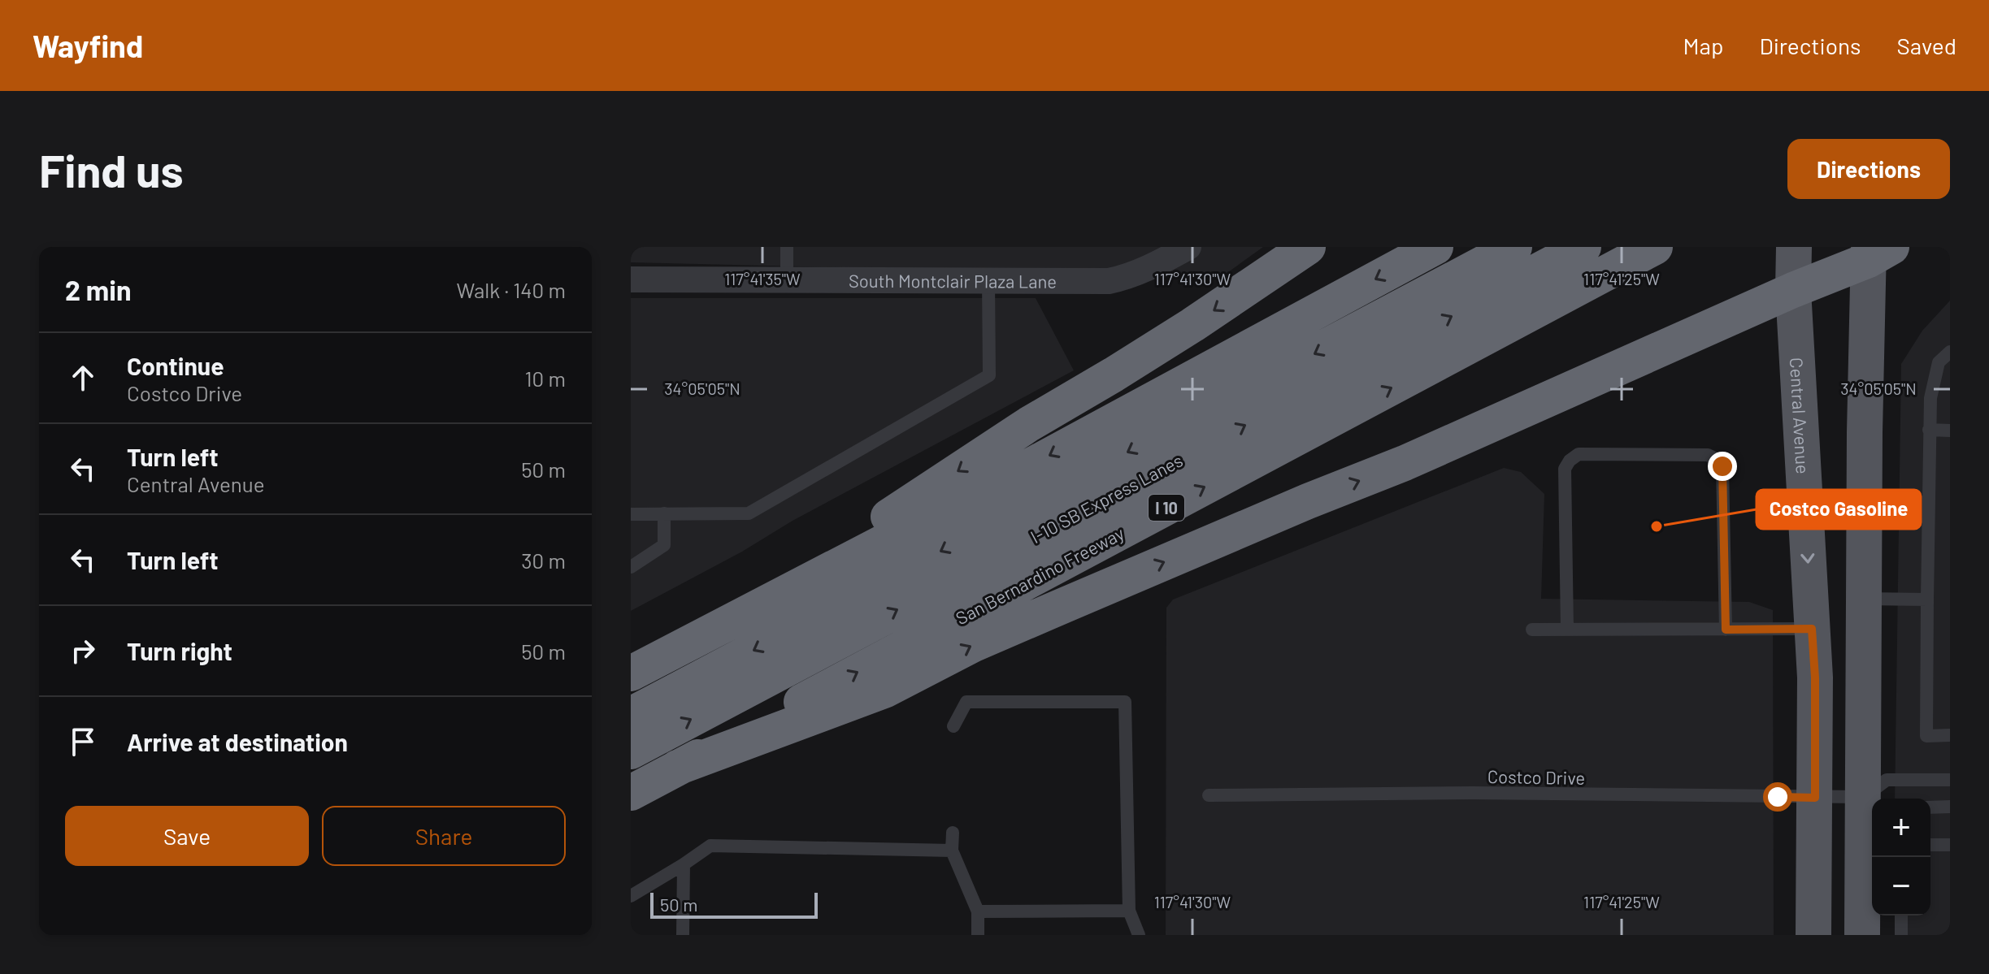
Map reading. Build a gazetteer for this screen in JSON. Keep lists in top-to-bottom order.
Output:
{
  "streets": {
    "highway": ["I-10 SB Express Lanes", "I 10", "San Bernardino Freeway"],
    "main road": ["Central Avenue"],
    "street": ["South Montclair Plaza Lane"],
    "lane": ["Costco Drive"]
  },
  "crossings": [
    ["Central Avenue", "Costco Drive"]
  ],
  "places": ["Costco Gasoline"],
  "scale_bar": "50 m",
  "page": {
    "header": "Wayfind",
    "nav": ["Map", "Directions", "Saved"],
    "buttons": [
      "Directions",
      ["Save", "Share"]
    ],
    "title": "Find us",
    "heading": ["2 min", "Walk · 140 m"],
    "list": [
      ["Continue", "Costco Drive", "10 m"],
      ["Turn left", "Central Avenue", "50 m"],
      ["Turn left", "30 m"],
      ["Turn right", "50 m"],
      "Arrive at destination"
    ],
    "map_buttons": ["+", "−"],
    "scale": "50 m"
  },
  "coordinates": [
    "117°41'35\"W",
    "117°41'30\"W",
    "117°41'25\"W",
    "34°05'05\"N"
  ]
}
